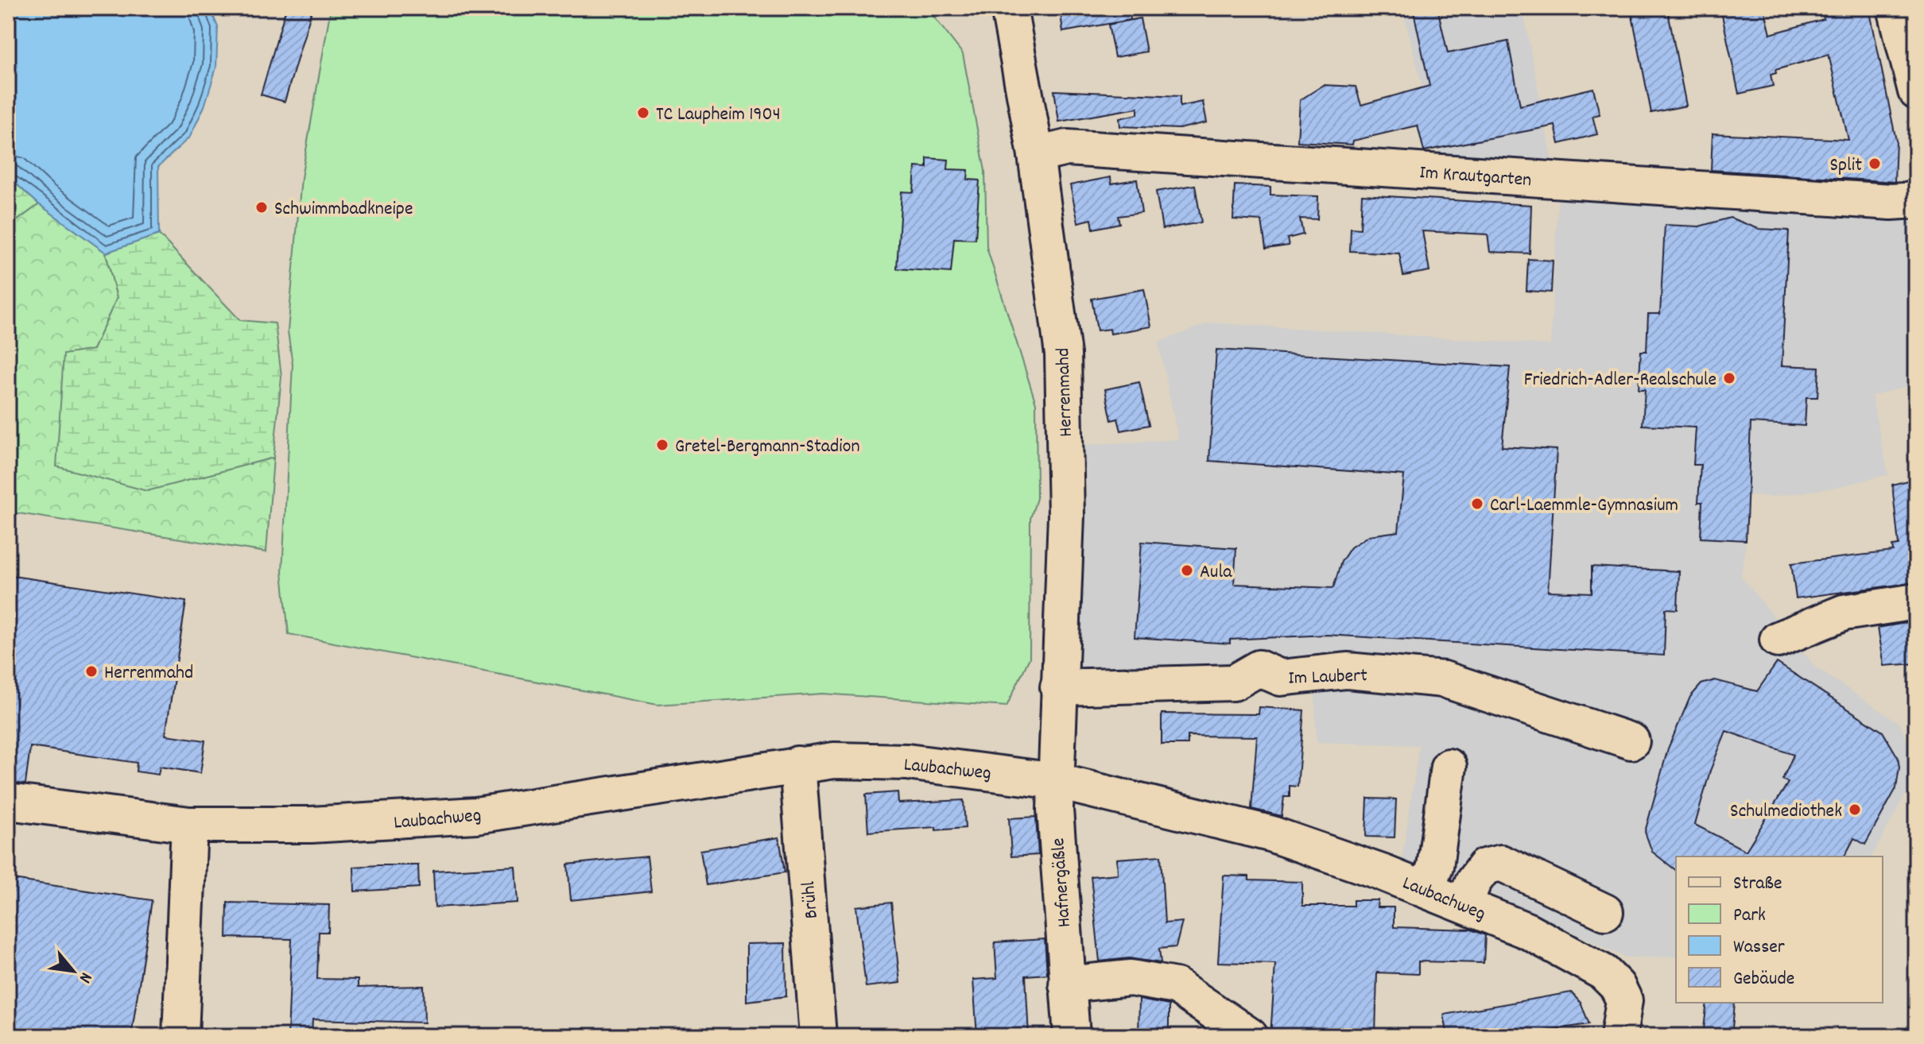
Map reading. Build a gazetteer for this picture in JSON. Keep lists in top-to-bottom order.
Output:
{
  "streets": {
    "street": [
      "Im Krautgarten",
      "Herrenmahd",
      "Im Laubert",
      "Laubachweg",
      "Hafnergäßle",
      "Brühl"
    ]
  },
  "crossings": [
    ["Im Krautgarten", "Herrenmahd"],
    ["Herrenmahd", "Im Laubert"],
    ["Herrenmahd", "Laubachweg"],
    ["Herrenmahd", "Hafnergäßle"],
    ["Laubachweg", "Hafnergäßle"],
    ["Laubachweg", "Brühl"]
  ],
  "places": [
    "TC Laupheim 1904",
    "Split",
    "Schwimmbadkneipe",
    "Friedrich-Adler-Realschule",
    "Gretel-Bergmann-Stadion",
    "Carl-Laemmle-Gymnasium",
    "Aula",
    "Herrenmahd",
    "Schulmediothek"
  ],
  "legend": [
    "Straße",
    "Park",
    "Wasser",
    "Gebäude"
  ],
  "north": "bottom right"
}
